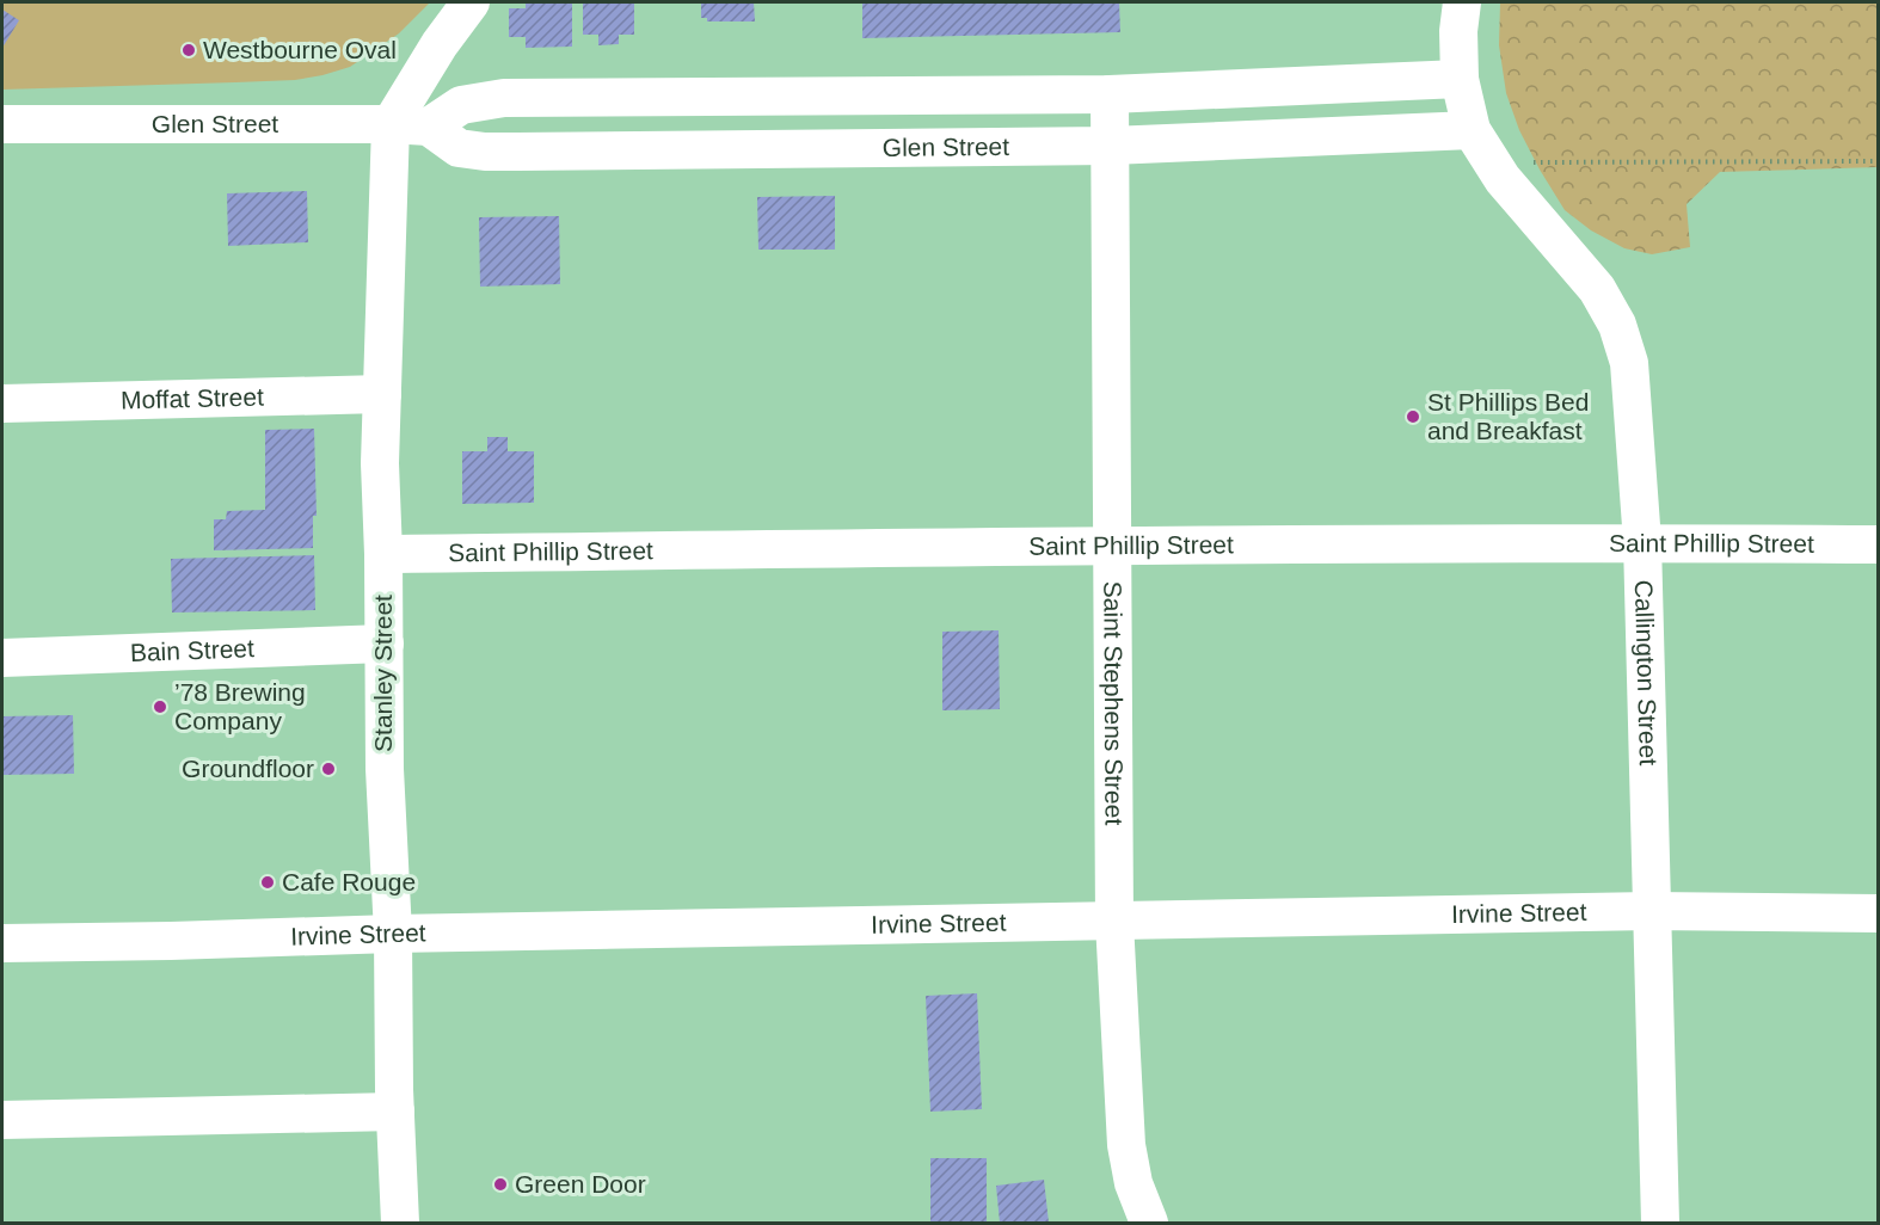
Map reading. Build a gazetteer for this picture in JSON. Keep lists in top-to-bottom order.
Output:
{
  "streets": {
    "street": [
      "Glen Street",
      "Moffat Street",
      "Saint Phillip Street",
      "Bain Street",
      "Callington Street",
      "Stanley Street",
      "Saint Stephens Street",
      "Irvine Street"
    ]
  },
  "crossings": [
    ["Glen Street", "Callington Street"],
    ["Glen Street", "Stanley Street"],
    ["Glen Street", "Saint Stephens Street"],
    ["Moffat Street", "Stanley Street"],
    ["Saint Phillip Street", "Callington Street"],
    ["Saint Phillip Street", "Stanley Street"],
    ["Saint Phillip Street", "Saint Stephens Street"],
    ["Bain Street", "Stanley Street"],
    ["Callington Street", "Irvine Street"],
    ["Stanley Street", "Irvine Street"],
    ["Saint Stephens Street", "Irvine Street"]
  ],
  "places": [
    "Westbourne Oval",
    "St Phillips Bed and Breakfast",
    "’78 Brewing Company",
    "Groundfloor",
    "Cafe Rouge",
    "Green Door"
  ]
}
